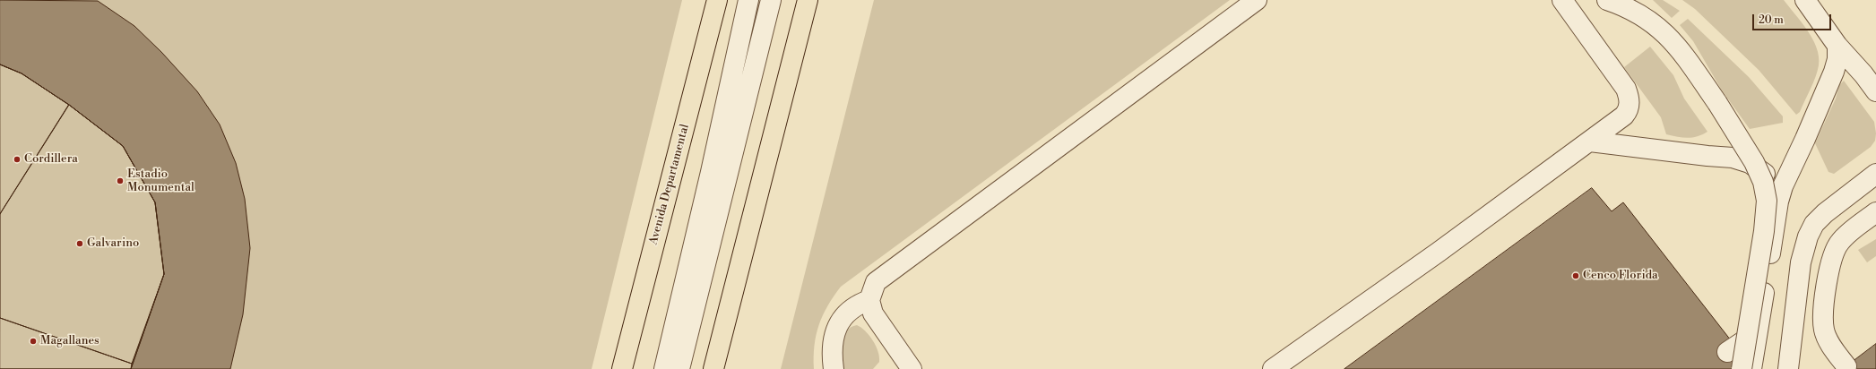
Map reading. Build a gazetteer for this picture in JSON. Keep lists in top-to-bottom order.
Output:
{
  "streets": {
    "main road": ["Avenida Departamental"]
  },
  "places": [
    "Cordillera",
    "Estadio Monumental",
    "Galvarino",
    "Cenco Florida",
    "Magallanes"
  ],
  "scale_bar": "20 m"
}
